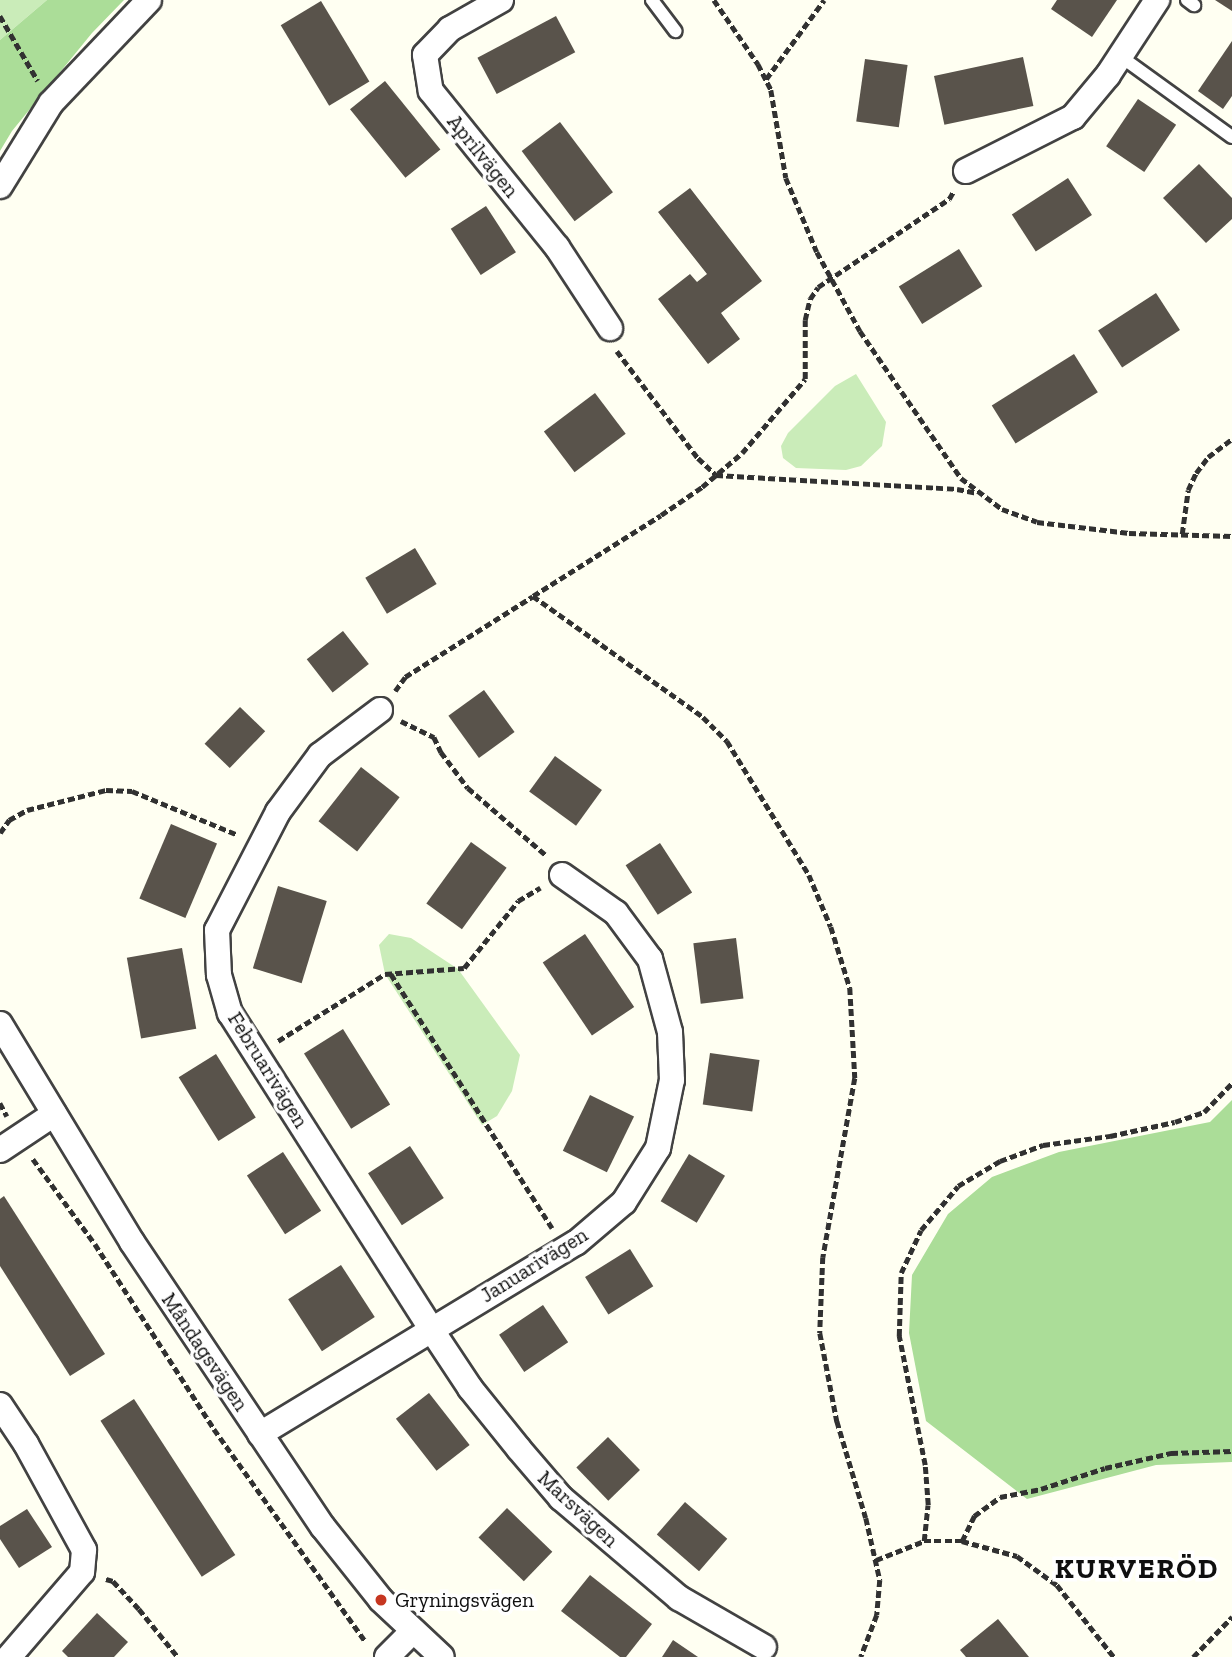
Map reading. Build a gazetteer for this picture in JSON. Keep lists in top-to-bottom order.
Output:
{
  "streets": {
    "street": [
      "Aprilvägen",
      "Februarivägen",
      "Januarivägen",
      "Måndagsvägen",
      "Marsvägen"
    ]
  },
  "crossings": [
    ["Februarivägen", "Januarivägen"],
    ["Februarivägen", "Marsvägen"],
    ["Januarivägen", "Måndagsvägen"],
    ["Januarivägen", "Marsvägen"]
  ],
  "districts": ["KURVERÖD"],
  "places": ["Gryningsvägen"]
}
